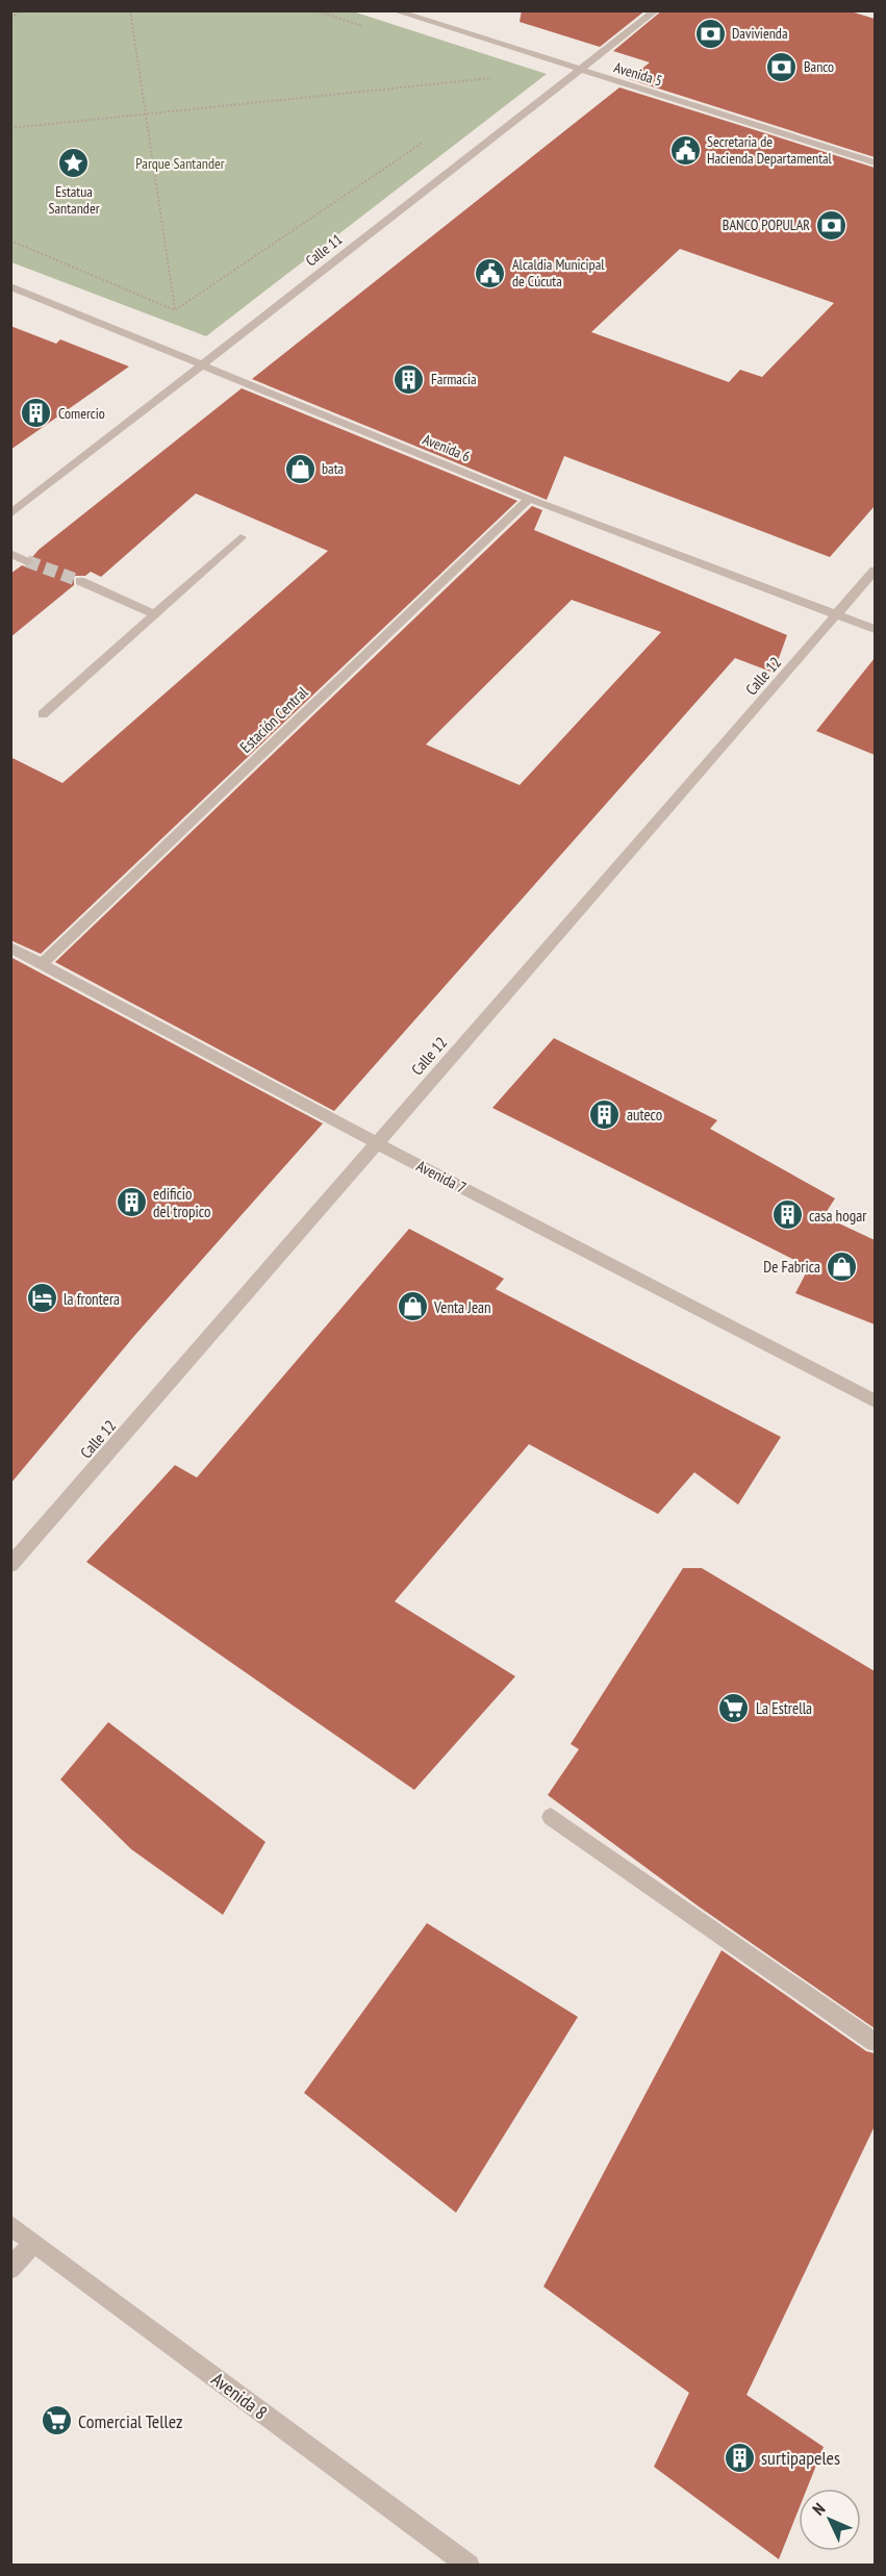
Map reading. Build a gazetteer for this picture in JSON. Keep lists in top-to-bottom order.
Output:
{
  "streets": {
    "street": [
      "Avenida 5",
      "Calle 11",
      "Avenida 6",
      "Calle 12",
      "Estación Central",
      "Avenida 7",
      "Avenida 8"
    ]
  },
  "crossings": [
    ["Avenida 5", "Calle 11"],
    ["Calle 11", "Avenida 6"],
    ["Avenida 6", "Calle 12"],
    ["Avenida 6", "Estación Central"],
    ["Calle 12", "Avenida 7"],
    ["Estación Central", "Avenida 7"]
  ],
  "parks": ["Parque Santander"],
  "places": {
    "bank": ["Davivienda", "Banco", "BANCO POPULAR"],
    "public building": ["Secretaria de Hacienda Departamental", "Alcaldia Municipal de Cúcuta"],
    "place": ["Estatua Santander"],
    "building": [
      "Farmacia",
      "Comercio",
      "auteco",
      "edificio del tropico",
      "casa hogar",
      "surtipapeles"
    ],
    "shop": ["bata", "De Fabrica", "Venta Jean"],
    "hotel": ["la frontera"],
    "supermarket": ["La Estrella", "Comercial Tellez"]
  },
  "north": "top left"
}
